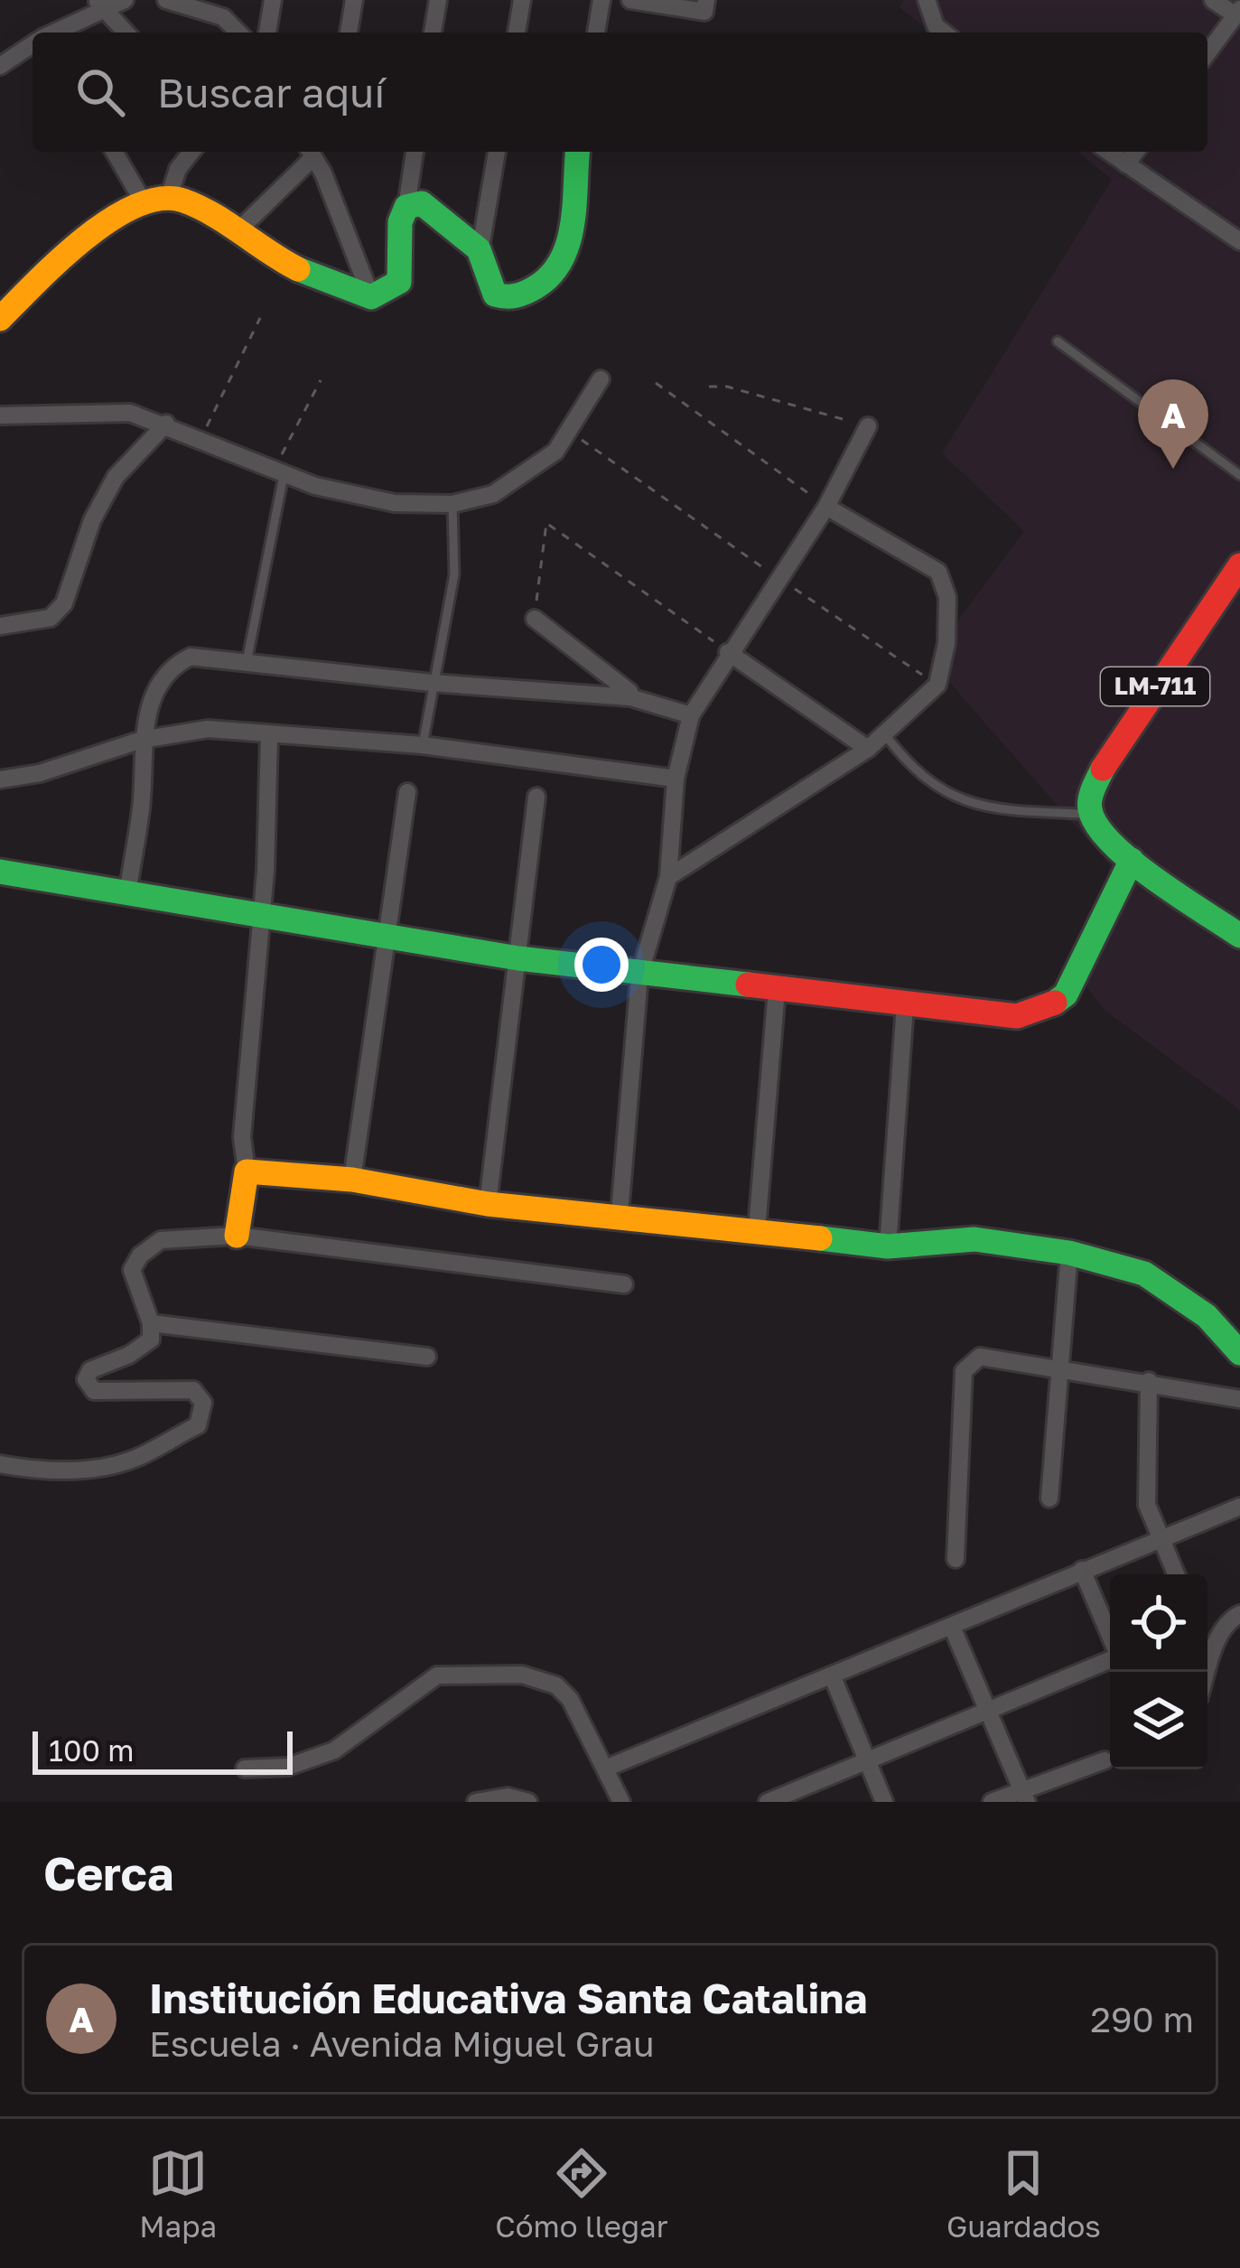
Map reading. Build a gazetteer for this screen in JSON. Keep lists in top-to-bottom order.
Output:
{
  "streets": {
    "street": ["LM-711"]
  },
  "scale_bar": "100 m",
  "page": {
    "search": "Buscar aquí",
    "pins": "A",
    "scale": "100 m",
    "heading": "Cerca",
    "list": [
      {
        "mark": "A",
        "name": "Institución Educativa Santa Catalina",
        "note": "Escuela · Avenida Miguel Grau",
        "value": "290 m"
      }
    ],
    "nav": ["Mapa", "Cómo llegar", "Guardados"]
  }
}
